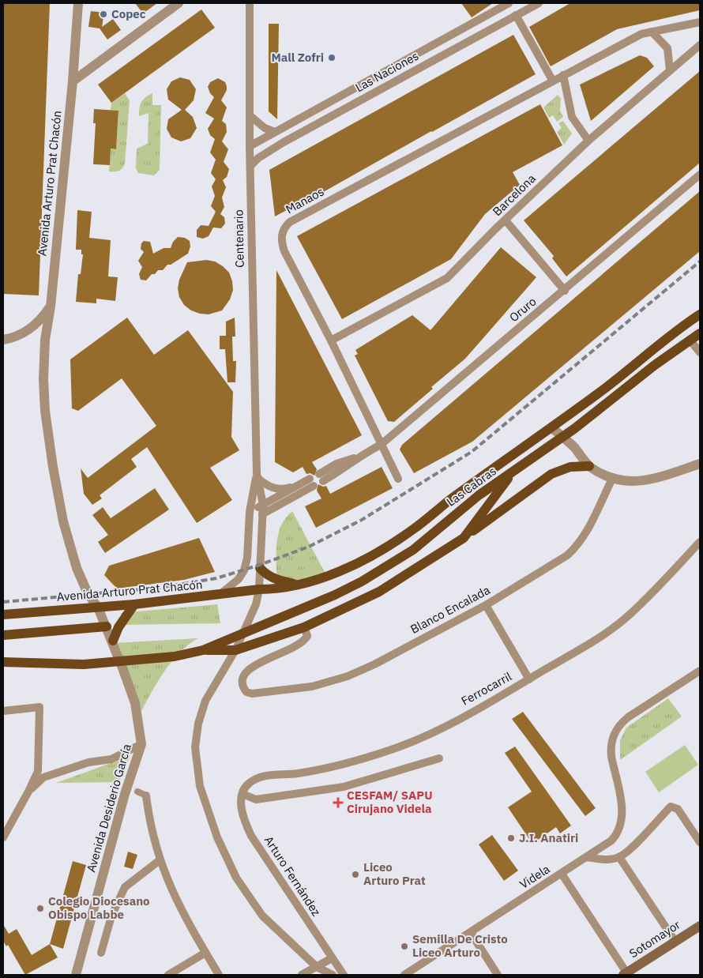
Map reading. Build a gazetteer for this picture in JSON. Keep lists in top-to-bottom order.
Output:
{
  "streets": {
    "main road": ["Avenida Arturo Prat Chacón", "Las Cabras", "Sotomayor"],
    "street": [
      "Las Naciones",
      "Barcelona",
      "Manaos",
      "Centenario",
      "Oruro",
      "Blanco Encalada",
      "Ferrocarril",
      "Avenida Desiderio García",
      "Arturo Fernández",
      "Videla"
    ]
  },
  "crossings": [
    ["Las Naciones", "Centenario"],
    ["Avenida Arturo Prat Chacón", "Centenario"],
    ["Avenida Arturo Prat Chacón", "Las Cabras"],
    ["Avenida Arturo Prat Chacón", "Avenida Desiderio García"],
    ["Barcelona", "Manaos"],
    ["Manaos", "Oruro"],
    ["Centenario", "Las Cabras"],
    ["Ferrocarril", "Arturo Fernández"]
  ],
  "places": {
    "other": [
      "Copec",
      "Mall Zofri",
      "J.I. Anatiri",
      "Liceo Arturo Prat",
      "Colegio Diocesano Obispo Labbe",
      "Semilla De Cristo Liceo Arturo"
    ],
    "health": ["CESFAM/ SAPU Cirujano Videla"]
  }
}
